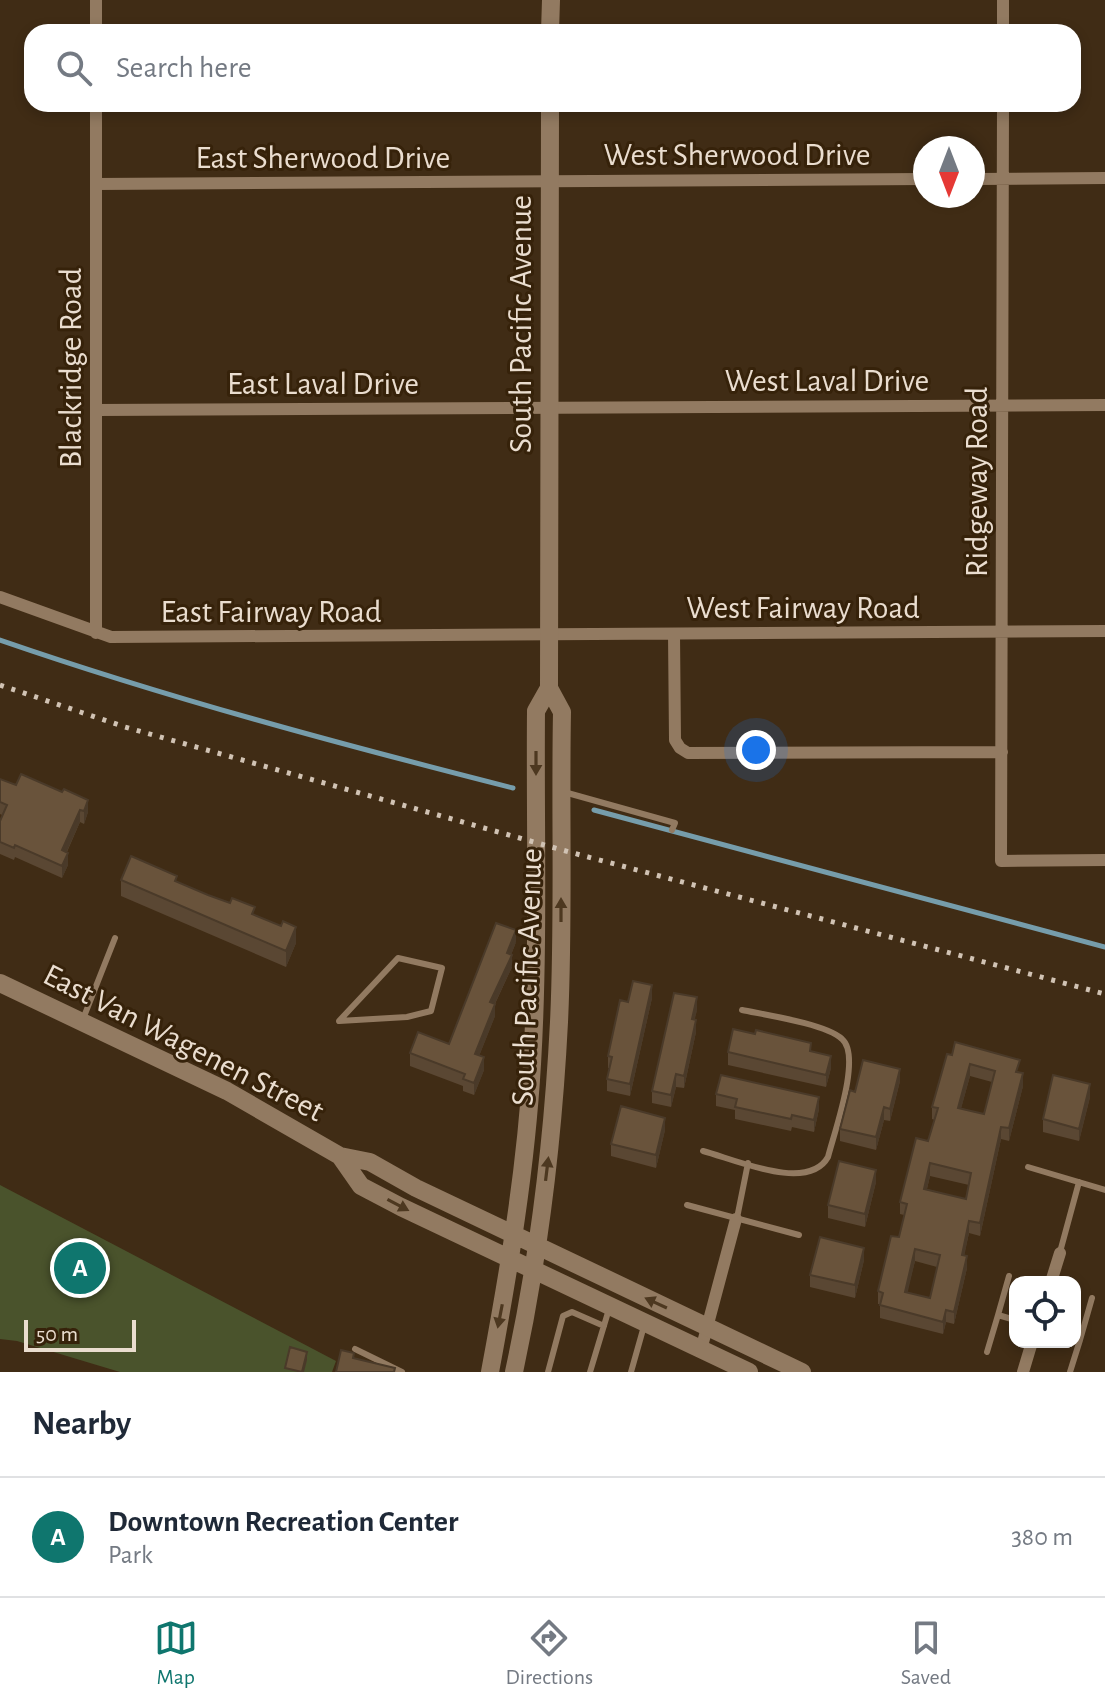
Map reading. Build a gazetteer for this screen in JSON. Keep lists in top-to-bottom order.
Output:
{
  "streets": {
    "street": [
      "West Sherwood Drive",
      "East Sherwood Drive",
      "South Pacific Avenue",
      "Blackridge Road",
      "West Laval Drive",
      "East Laval Drive",
      "Ridgeway Road",
      "West Fairway Road",
      "East Fairway Road",
      "East Van Wagenen Street"
    ]
  },
  "crossings": [
    ["West Sherwood Drive", "East Sherwood Drive"],
    ["West Sherwood Drive", "South Pacific Avenue"],
    ["East Sherwood Drive", "South Pacific Avenue"],
    ["East Sherwood Drive", "Blackridge Road"],
    ["South Pacific Avenue", "West Laval Drive"],
    ["South Pacific Avenue", "East Laval Drive"],
    ["South Pacific Avenue", "West Fairway Road"],
    ["South Pacific Avenue", "East Fairway Road"],
    ["South Pacific Avenue", "East Van Wagenen Street"],
    ["Blackridge Road", "East Laval Drive"],
    ["Blackridge Road", "East Fairway Road"],
    ["West Laval Drive", "East Laval Drive"],
    ["West Laval Drive", "Ridgeway Road"],
    ["Ridgeway Road", "West Fairway Road"],
    ["West Fairway Road", "East Fairway Road"]
  ],
  "scale_bar": "50 m",
  "north": "bottom",
  "page": {
    "search": "Search here",
    "pins": "A",
    "scale": "50 m",
    "heading": "Nearby",
    "list": [
      {
        "mark": "A",
        "name": "Downtown Recreation Center",
        "note": "Park",
        "value": "380 m"
      }
    ],
    "nav": ["Map", "Directions", "Saved"]
  }
}
